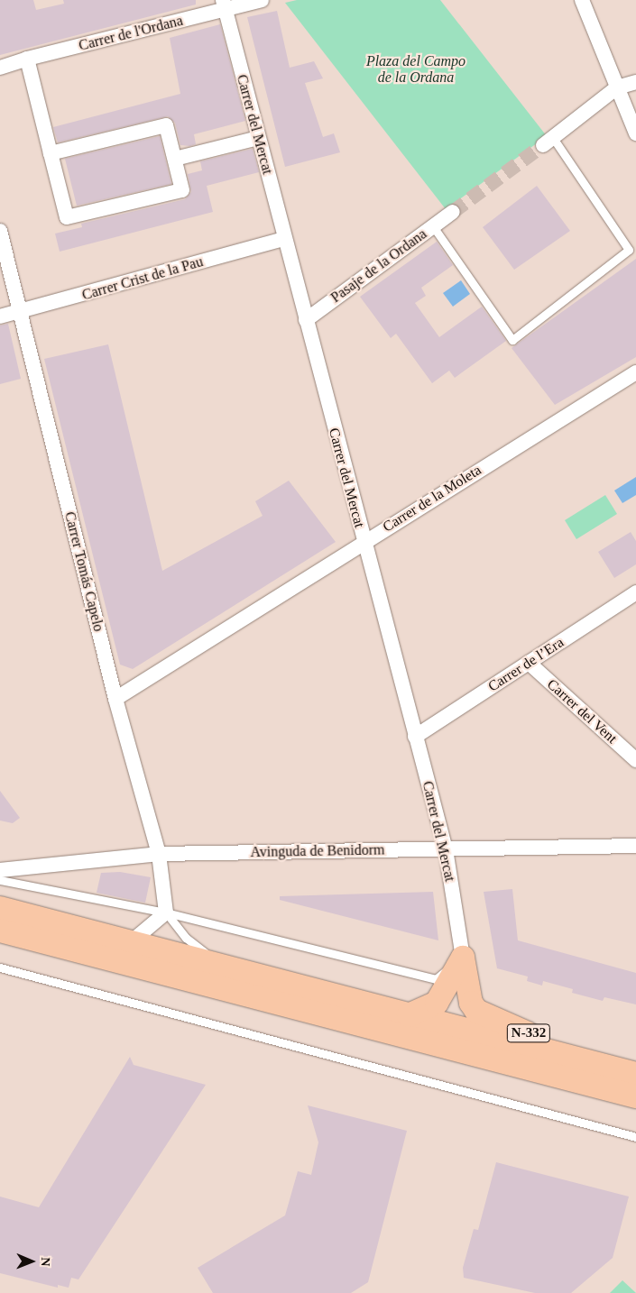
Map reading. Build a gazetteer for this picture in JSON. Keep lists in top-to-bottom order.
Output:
{
  "streets": {
    "main road": ["N-332"],
    "street": [
      "Carrer de l'Ordana",
      "Carrer del Mercat",
      "Pasaje de la Ordana",
      "Carrer Crist de la Pau",
      "Carrer de la Moleta",
      "Carrer Tomás Capelo",
      "Carrer de l’Era",
      "Carrer del Vent",
      "Avinguda de Benidorm"
    ]
  },
  "crossings": [
    ["Carrer de l'Ordana", "Carrer del Mercat"],
    ["Carrer del Mercat", "Pasaje de la Ordana"],
    ["Carrer del Mercat", "Carrer Crist de la Pau"],
    ["Carrer del Mercat", "Carrer de la Moleta"],
    ["Carrer del Mercat", "Carrer de l’Era"],
    ["Carrer del Mercat", "Avinguda de Benidorm"],
    ["Carrer del Mercat", "N-332"],
    ["Carrer Crist de la Pau", "Carrer Tomás Capelo"],
    ["Carrer de la Moleta", "Carrer Tomás Capelo"],
    ["Carrer Tomás Capelo", "Avinguda de Benidorm"],
    ["Carrer de l’Era", "Carrer del Vent"]
  ],
  "parks": ["Plaza del Campo de la Ordana"],
  "north": "right"
}
